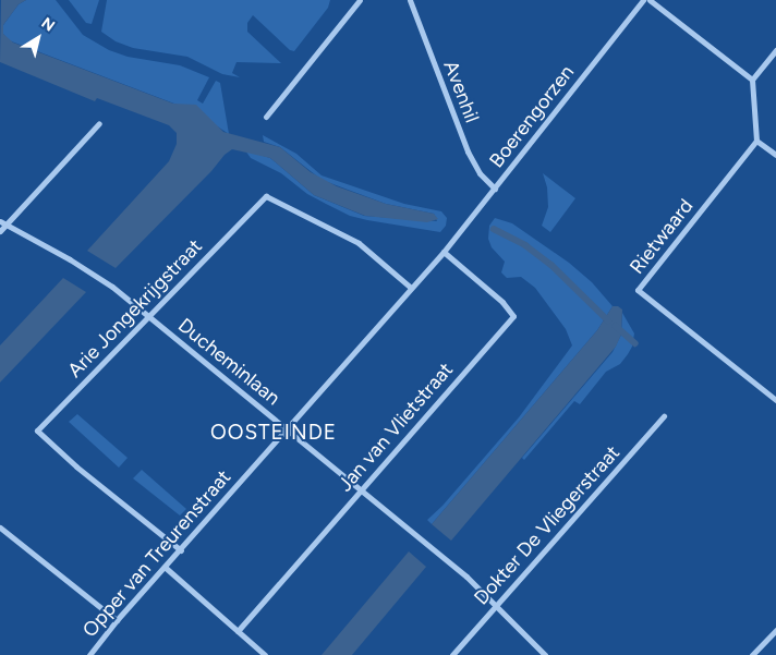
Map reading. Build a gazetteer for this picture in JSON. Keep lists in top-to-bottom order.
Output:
{
  "streets": {
    "street": [
      "Avenhil",
      "Boerengorzen",
      "Rietwaard",
      "Arie Jongekrijgstraat",
      "Ducheminlaan",
      "Jan van Vlietstraat",
      "Dokter De Vliegerstraat",
      "Opper van Treurenstraat"
    ]
  },
  "crossings": [
    ["Avenhil", "Boerengorzen"],
    ["Boerengorzen", "Jan van Vlietstraat"],
    ["Boerengorzen", "Opper van Treurenstraat"],
    ["Arie Jongekrijgstraat", "Ducheminlaan"],
    ["Arie Jongekrijgstraat", "Opper van Treurenstraat"],
    ["Ducheminlaan", "Jan van Vlietstraat"],
    ["Ducheminlaan", "Dokter De Vliegerstraat"],
    ["Ducheminlaan", "Opper van Treurenstraat"],
    ["Jan van Vlietstraat", "Opper van Treurenstraat"]
  ],
  "districts": ["OOSTEINDE"],
  "north": "top right"
}
